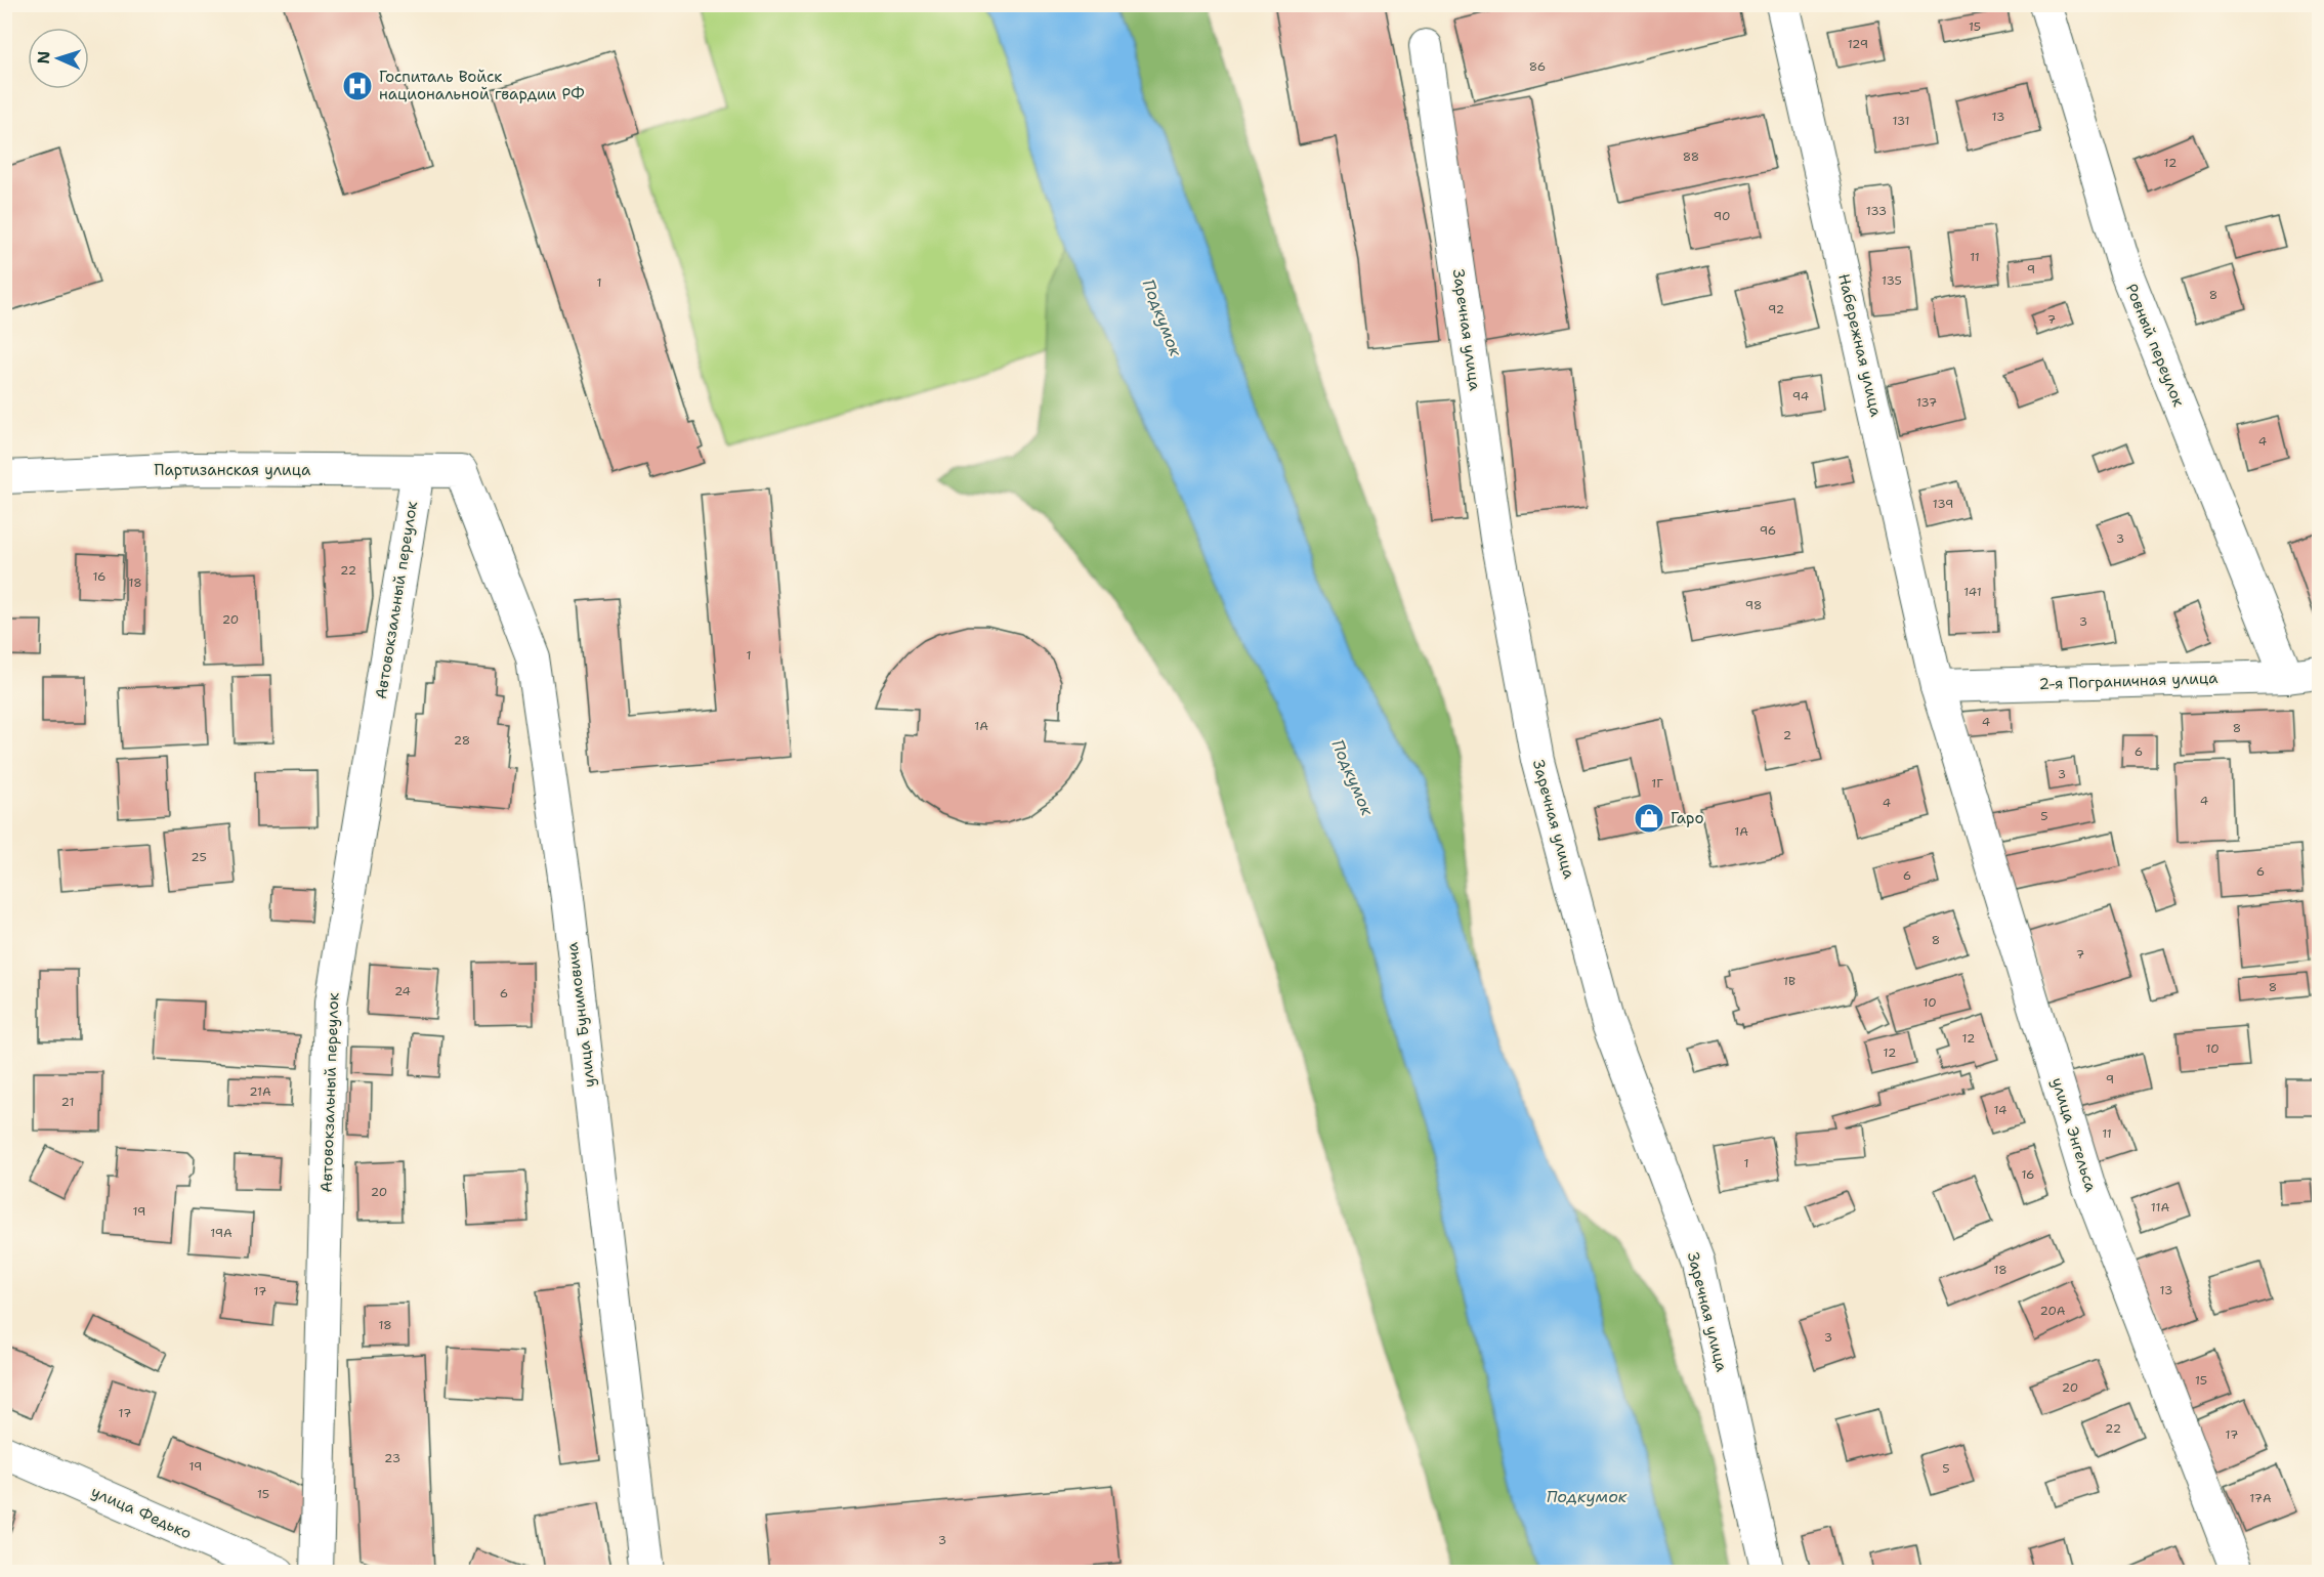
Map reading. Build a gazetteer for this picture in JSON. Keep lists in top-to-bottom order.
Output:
{
  "streets": {
    "street": [
      "Заречная улица",
      "Набережная улица",
      "Ровный переулок",
      "Партизанская улица",
      "Автовокзальный переулок",
      "2-я Пограничная улица",
      "улица Бунимовича",
      "улица Энгельса",
      "улица Федько"
    ]
  },
  "crossings": [
    ["Набережная улица", "2-я Пограничная улица"],
    ["Набережная улица", "улица Энгельса"],
    ["Ровный переулок", "2-я Пограничная улица"],
    ["Партизанская улица", "Автовокзальный переулок"],
    ["Партизанская улица", "улица Бунимовича"],
    ["2-я Пограничная улица", "улица Энгельса"]
  ],
  "water": ["Подкумок"],
  "places": {
    "hospital": ["Госпиталь Войск национальной гвардии РФ"],
    "shop": ["Гаро"]
  },
  "house_numbers": [
    "15",
    "129",
    "86",
    "13",
    "131",
    "88",
    "12",
    "133",
    "90",
    "11",
    "9",
    "135",
    "1",
    "8",
    "92",
    "7",
    "94",
    "137",
    "4",
    "139",
    "96",
    "3",
    "22",
    "16",
    "18",
    "141",
    "98",
    "20",
    "3",
    "1",
    "4",
    "1А",
    "8",
    "2",
    "28",
    "6",
    "3",
    "1Г",
    "4",
    "4",
    "5",
    "1А",
    "25",
    "6",
    "6",
    "8",
    "7",
    "1В",
    "8",
    "24",
    "6",
    "10",
    "12",
    "10",
    "12",
    "9",
    "21А",
    "21",
    "14",
    "11",
    "1",
    "16",
    "20",
    "11А",
    "19",
    "19А",
    "18",
    "13",
    "17",
    "20А",
    "18",
    "3",
    "15",
    "20",
    "17",
    "22",
    "17",
    "23",
    "19",
    "5",
    "15",
    "17А",
    "3"
  ],
  "north": "left"
}
